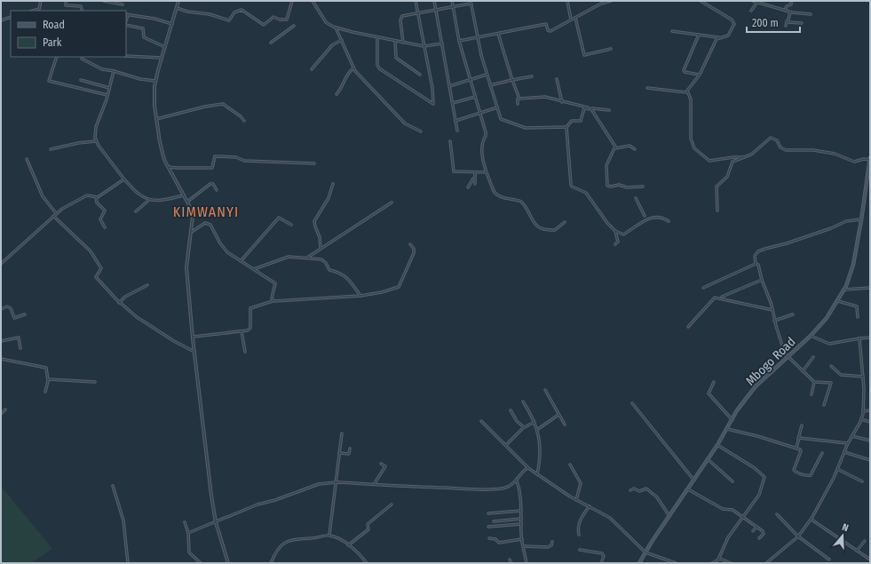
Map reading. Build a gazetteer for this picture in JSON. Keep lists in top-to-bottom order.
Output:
{
  "streets": {
    "main road": ["Mbogo Road"]
  },
  "districts": ["KIMWANYI"],
  "legend": ["Road", "Park"],
  "scale_bar": "200 m",
  "north": "top"
}
